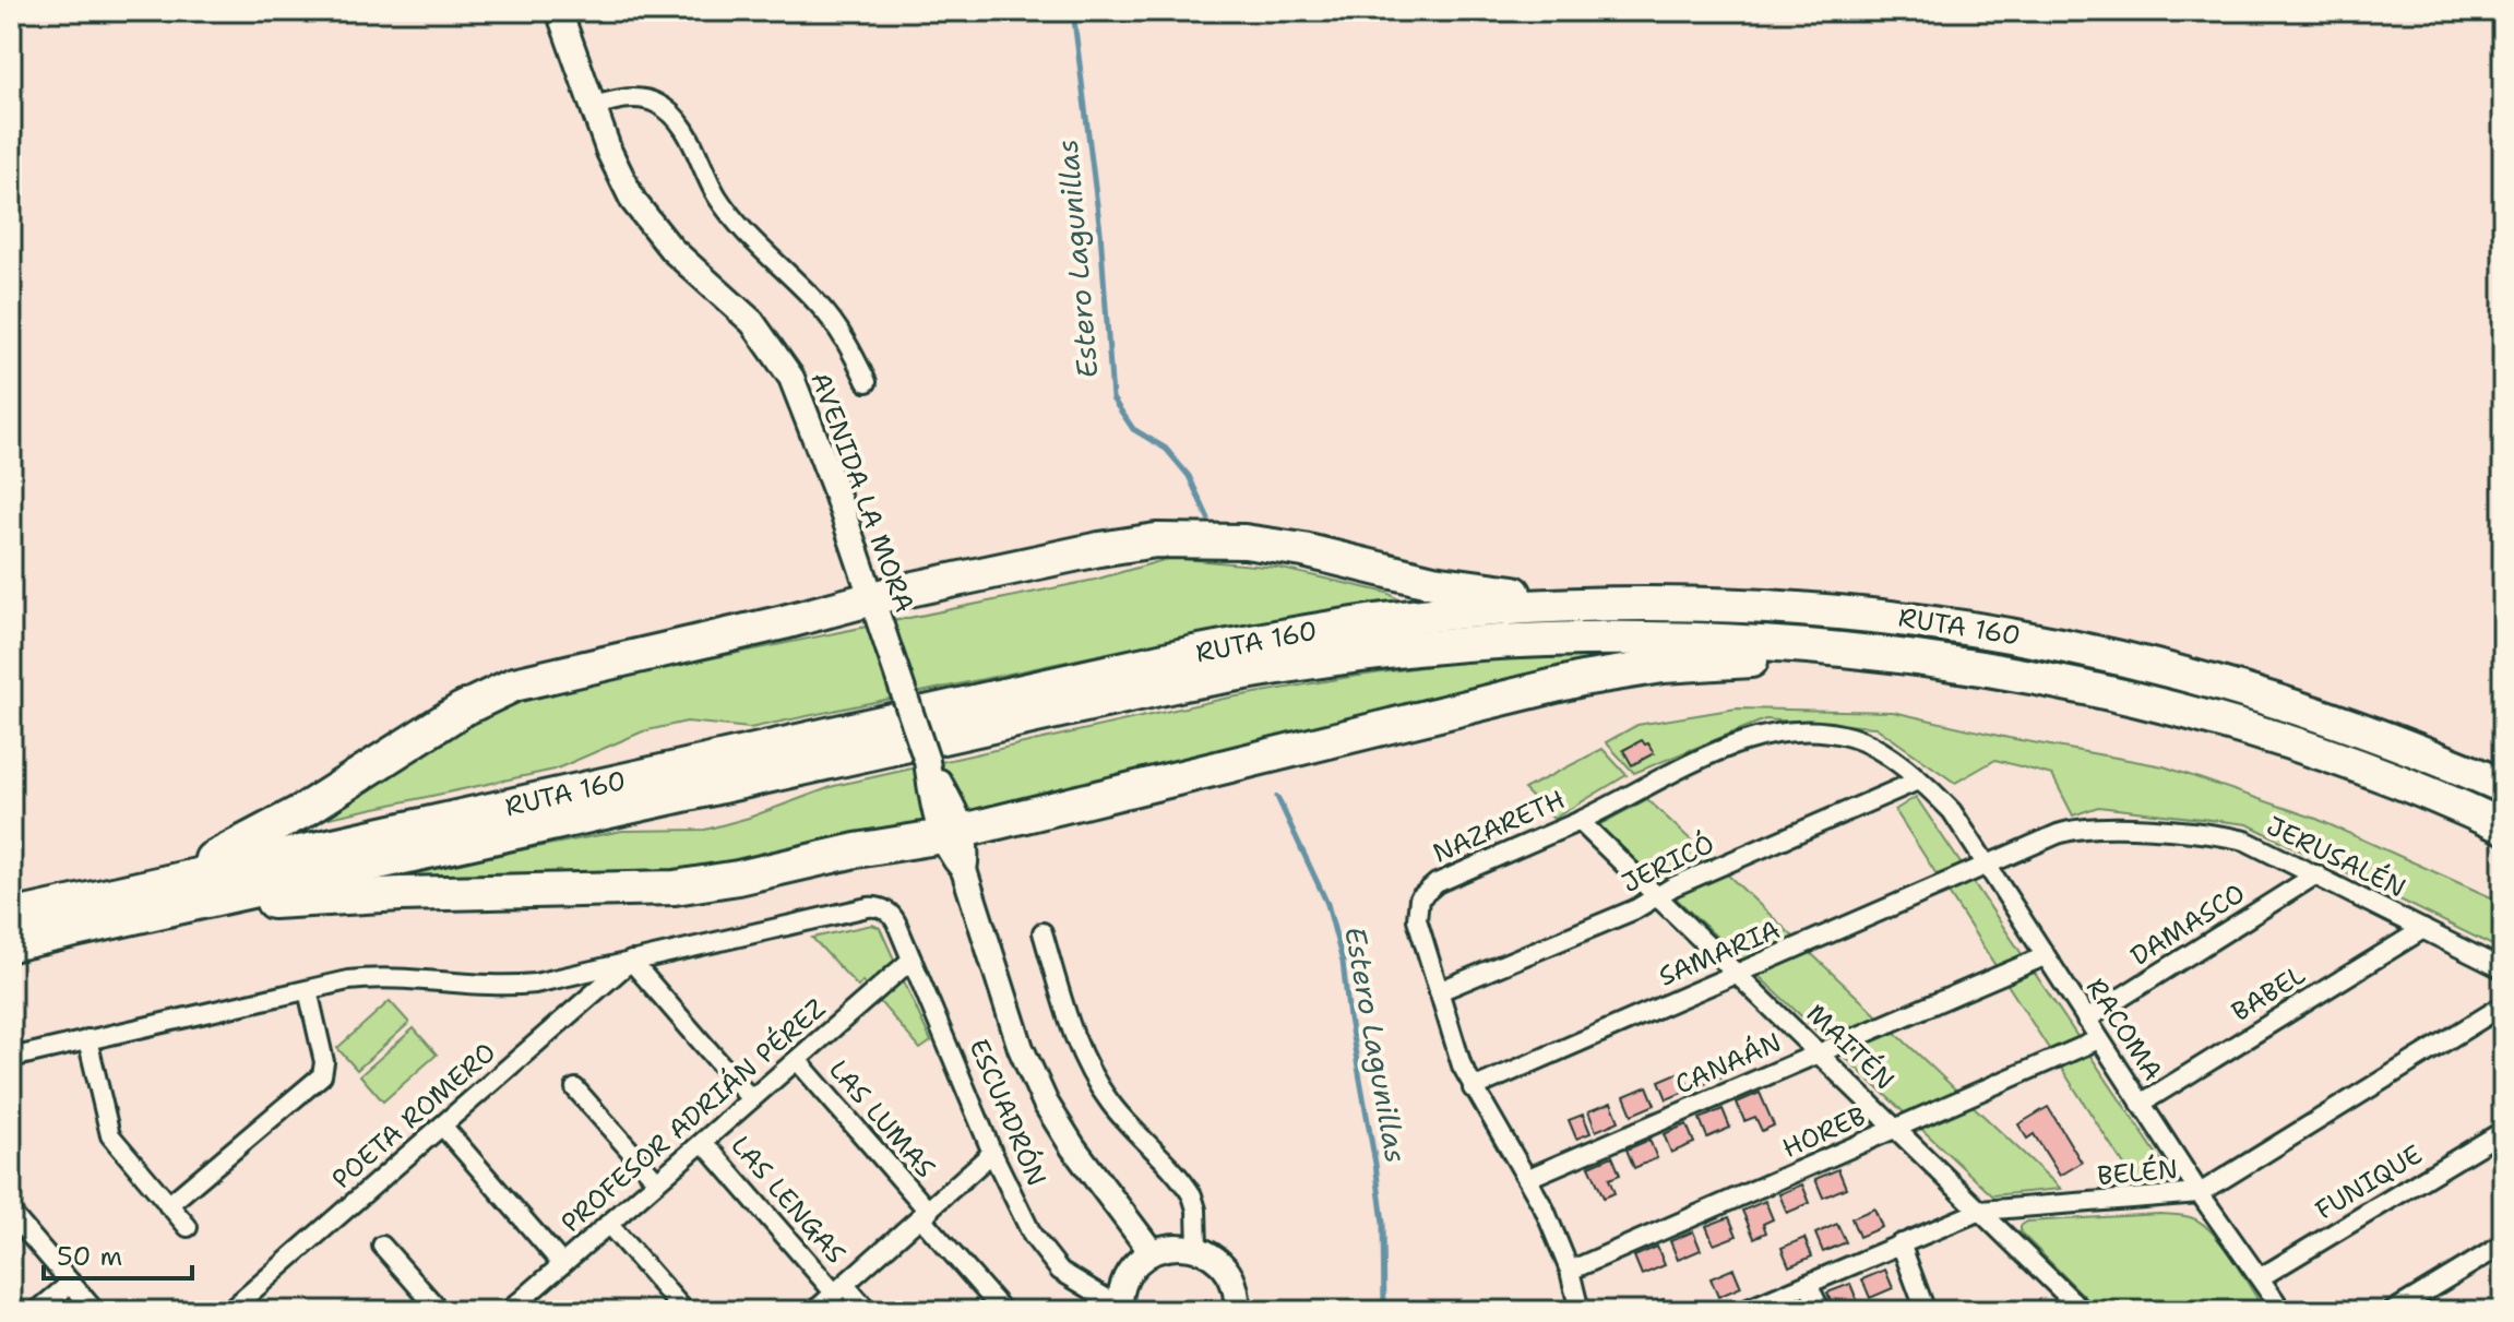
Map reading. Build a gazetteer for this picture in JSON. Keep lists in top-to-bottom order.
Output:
{
  "streets": {
    "highway": ["RUTA 160"],
    "street": [
      "AVENIDA LA MORA",
      "NAZARETH",
      "JERUSALÉN",
      "JERICÓ",
      "DAMASCO",
      "SAMARIA",
      "BABEL",
      "RACOMA",
      "MAITÉN",
      "CANAÁN",
      "ESCUADRÓN",
      "POETA ROMERO",
      "PROFESOR ADRIÁN PÉREZ",
      "LAS LUMAS",
      "HOREB",
      "BELÉN",
      "FUNIQUE",
      "LAS LENGAS"
    ]
  },
  "crossings": [
    ["AVENIDA LA MORA", "ESCUADRÓN"],
    ["NAZARETH", "JERICÓ"],
    ["NAZARETH", "SAMARIA"],
    ["NAZARETH", "RACOMA"],
    ["NAZARETH", "MAITÉN"],
    ["NAZARETH", "CANAÁN"],
    ["NAZARETH", "HOREB"],
    ["JERUSALÉN", "DAMASCO"],
    ["JERUSALÉN", "SAMARIA"],
    ["JERUSALÉN", "BABEL"],
    ["JERUSALÉN", "RACOMA"],
    ["JERICÓ", "RACOMA"],
    ["JERICÓ", "MAITÉN"],
    ["DAMASCO", "RACOMA"],
    ["SAMARIA", "RACOMA"],
    ["SAMARIA", "MAITÉN"],
    ["BABEL", "RACOMA"],
    ["RACOMA", "CANAÁN"],
    ["RACOMA", "HOREB"],
    ["RACOMA", "BELÉN"],
    ["RACOMA", "FUNIQUE"],
    ["MAITÉN", "CANAÁN"],
    ["MAITÉN", "HOREB"],
    ["MAITÉN", "BELÉN"],
    ["ESCUADRÓN", "POETA ROMERO"],
    ["ESCUADRÓN", "PROFESOR ADRIÁN PÉREZ"],
    ["PROFESOR ADRIÁN PÉREZ", "LAS LUMAS"],
    ["PROFESOR ADRIÁN PÉREZ", "LAS LENGAS"]
  ],
  "water": ["Estero Lagunillas"],
  "scale_bar": "50 m"
}
